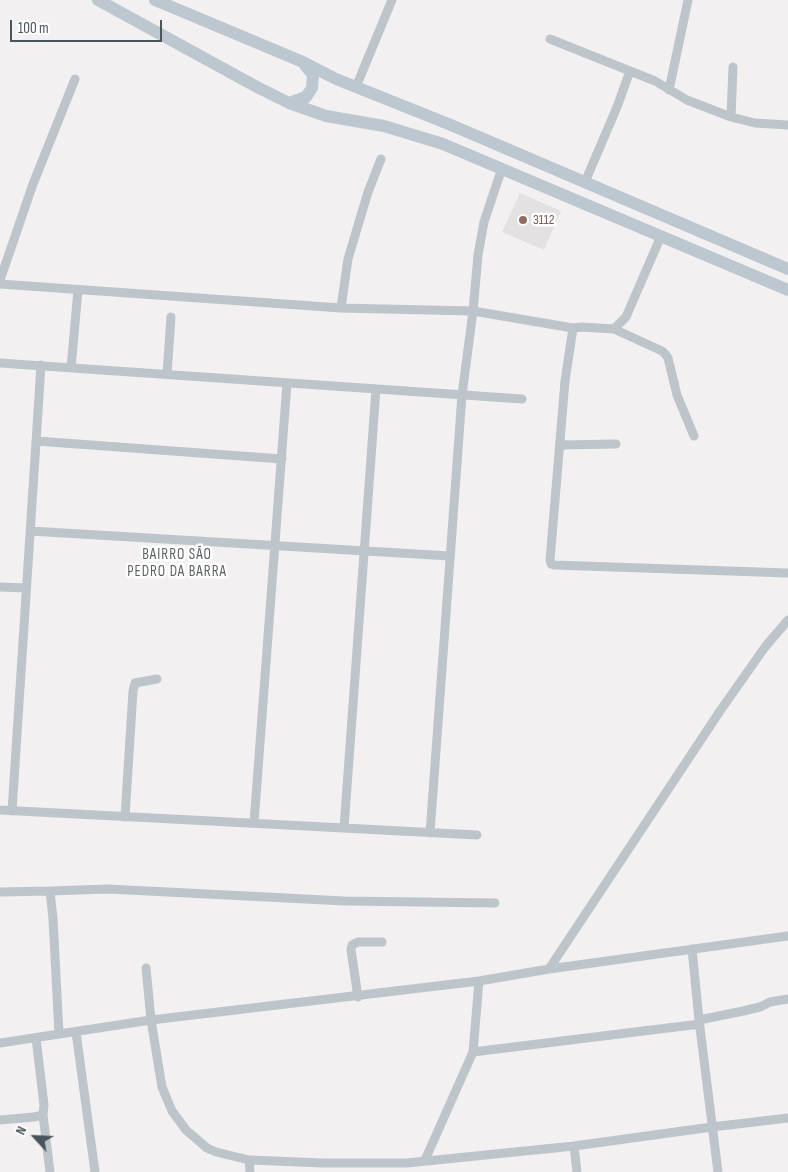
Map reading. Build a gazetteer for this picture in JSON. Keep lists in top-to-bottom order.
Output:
{
  "districts": ["BAIRRO SÃO PEDRO DA BARRA"],
  "places": ["3112"],
  "scale_bar": "100 m",
  "north": "top left"
}
